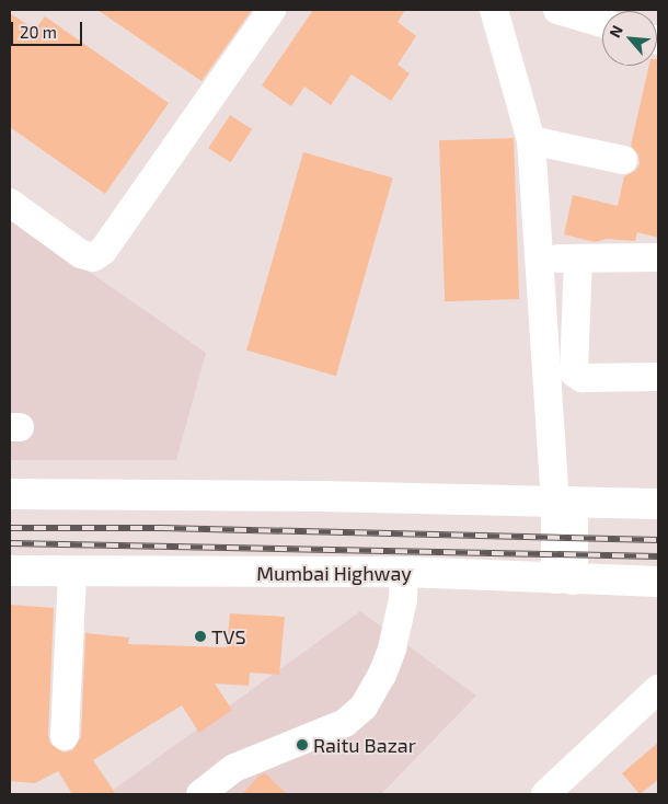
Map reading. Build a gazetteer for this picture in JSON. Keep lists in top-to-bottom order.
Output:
{
  "streets": {
    "highway": ["Mumbai Highway"]
  },
  "places": ["TVS", "Raitu Bazar"],
  "scale_bar": "20 m",
  "north": "top left"
}
